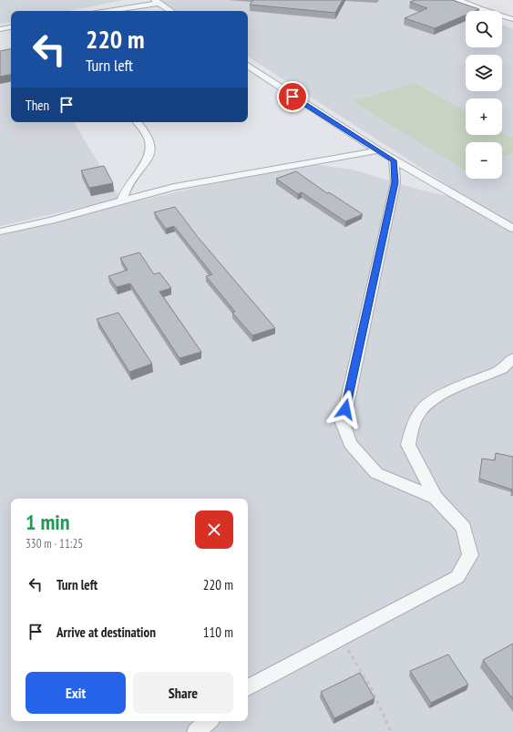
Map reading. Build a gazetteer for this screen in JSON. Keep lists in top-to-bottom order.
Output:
{
  "page": {
    "map_buttons": ["+", "−"],
    "turn": ["220 m", "Turn left"],
    "then": "Then",
    "heading": ["1 min", "330 m · 11:25"],
    "list": [
      {
        "name": "Turn left",
        "value": "220 m"
      },
      {
        "name": "Arrive at destination",
        "value": "110 m"
      }
    ],
    "buttons": ["Exit", "Share"]
  }
}
